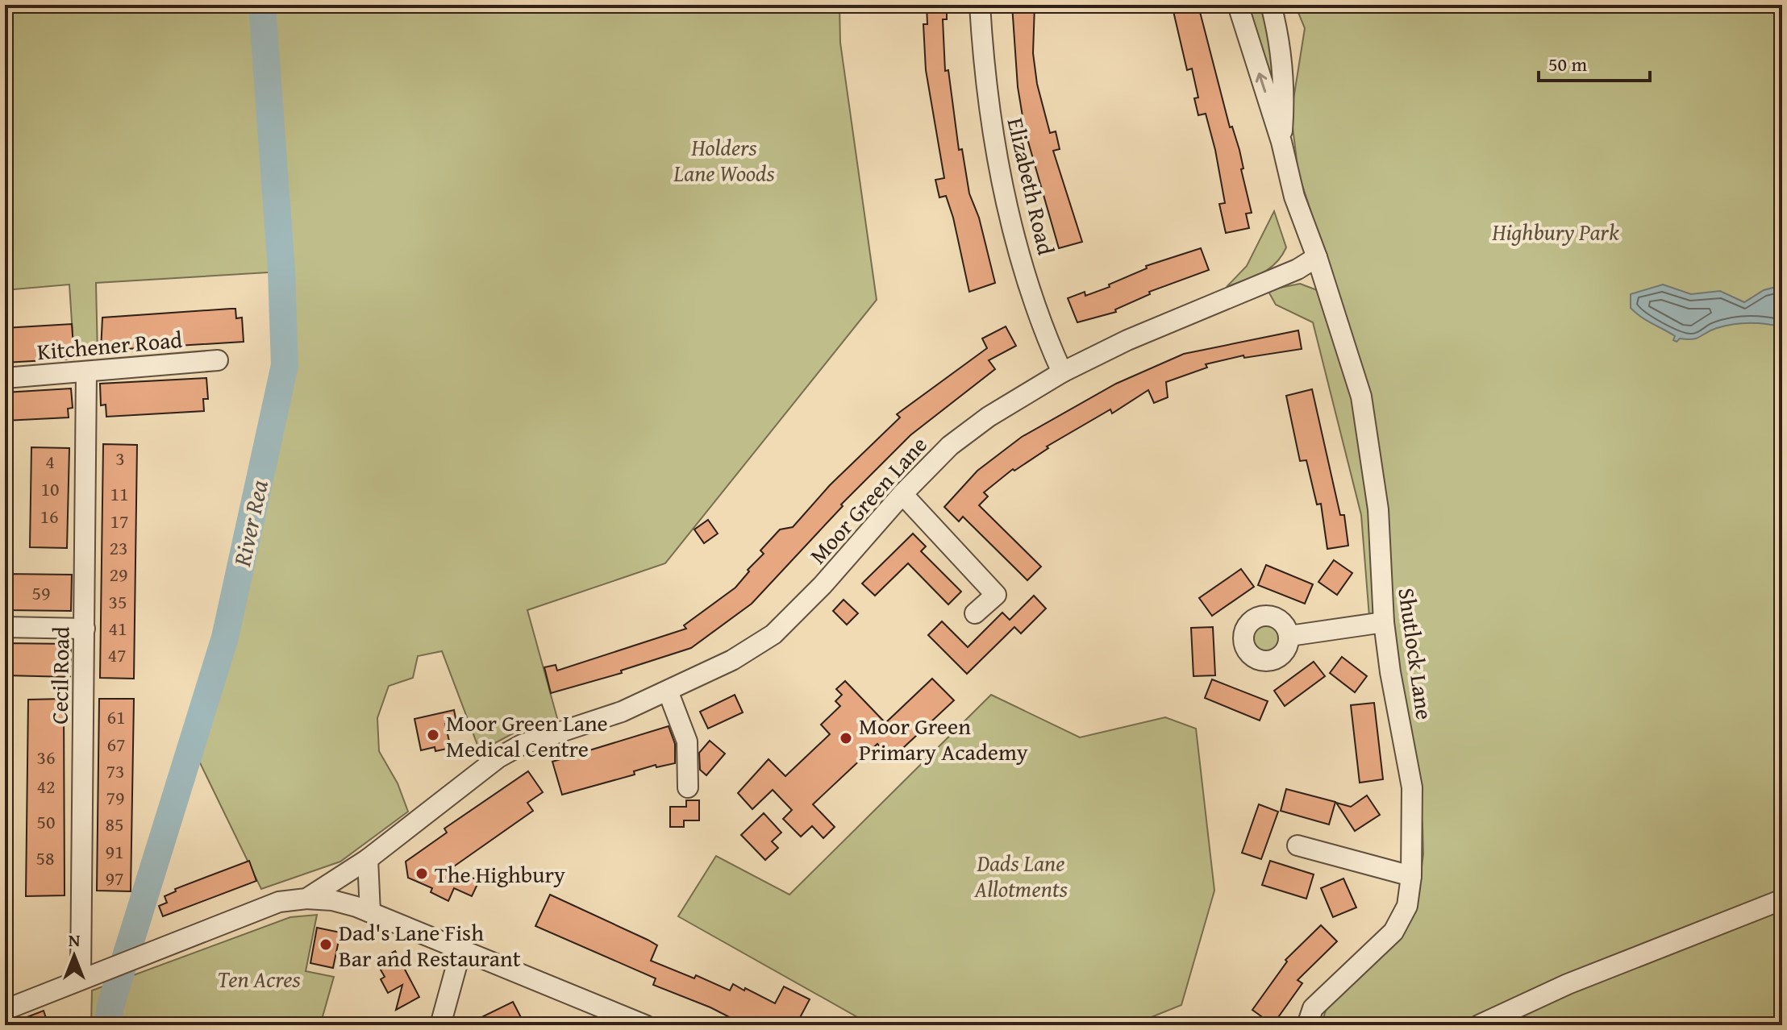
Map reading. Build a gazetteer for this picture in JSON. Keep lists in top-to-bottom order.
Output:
{
  "streets": {
    "street": [
      "Elizabeth Road",
      "Kitchener Road",
      "Moor Green Lane",
      "Shutlock Lane",
      "Cecil Road"
    ]
  },
  "crossings": [
    ["Elizabeth Road", "Moor Green Lane"],
    ["Kitchener Road", "Cecil Road"],
    ["Moor Green Lane", "Shutlock Lane"],
    ["Moor Green Lane", "Cecil Road"]
  ],
  "water": ["River Rea"],
  "parks": [
    "Holders Lane Woods",
    "Highbury Park",
    "Dads Lane Allotments",
    "Ten Acres"
  ],
  "places": [
    "Moor Green Lane Medical Centre",
    "Moor Green Primary Academy",
    "The Highbury",
    "Dad's Lane Fish Bar and Restaurant"
  ],
  "house_numbers": [
    "3",
    "4",
    "10",
    "11",
    "16",
    "17",
    "23",
    "29",
    "59",
    "35",
    "41",
    "47",
    "61",
    "67",
    "36",
    "73",
    "42",
    "79",
    "50",
    "85",
    "91",
    "58",
    "97"
  ],
  "scale_bar": "50 m",
  "north": "top"
}
